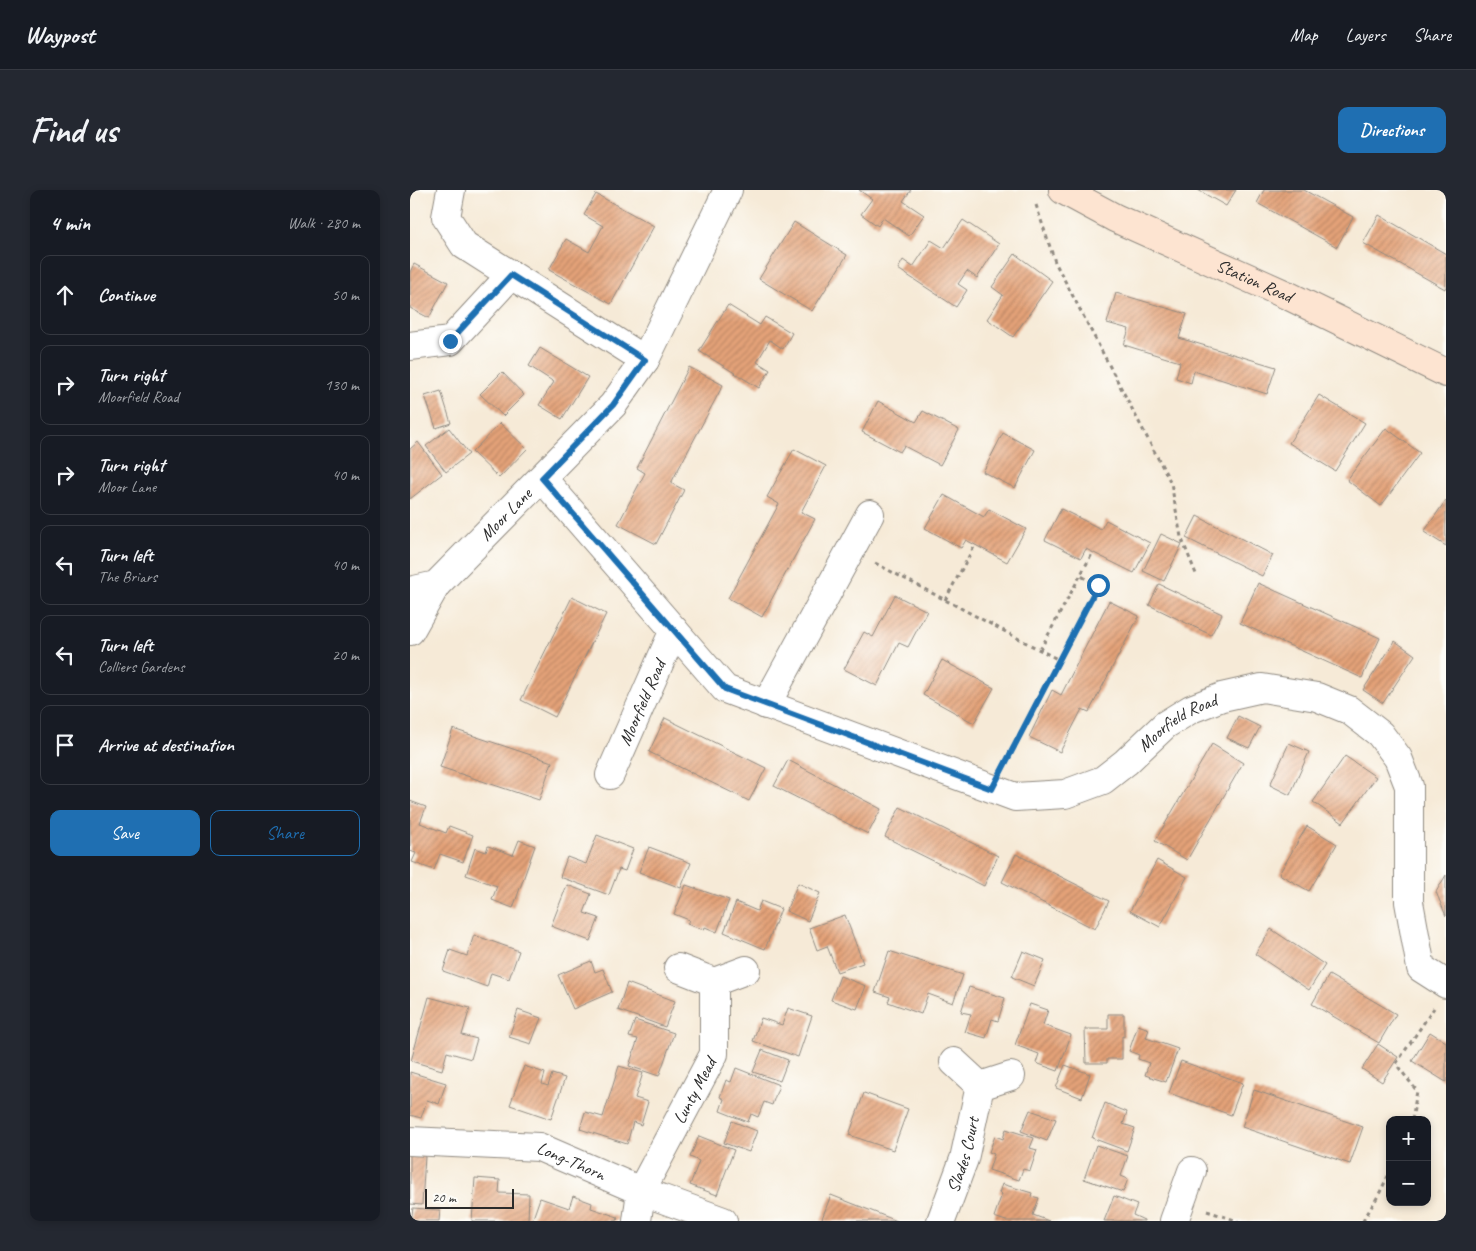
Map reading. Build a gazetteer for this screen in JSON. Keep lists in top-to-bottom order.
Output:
{
  "streets": {
    "street": [
      "Station Road",
      "Moor Lane",
      "Moorfield Road",
      "Lunty Mead",
      "Slades Court",
      "Long-Thorn"
    ]
  },
  "crossings": [
    ["Moor Lane", "Moorfield Road"],
    ["Lunty Mead", "Long-Thorn"]
  ],
  "scale_bar": "20 m",
  "page": {
    "header": "Waypost",
    "nav": ["Map", "Layers", "Share"],
    "buttons": [
      "Directions",
      ["Save", "Share"]
    ],
    "title": "Find us",
    "heading": ["4 min", "Walk · 280 m"],
    "list": [
      ["Continue", "50 m"],
      ["Turn right", "Moorfield Road", "130 m"],
      ["Turn right", "Moor Lane", "40 m"],
      ["Turn left", "The Briars", "40 m"],
      ["Turn left", "Colliers Gardens", "20 m"],
      "Arrive at destination"
    ],
    "map_buttons": ["+", "−"],
    "scale": "20 m"
  }
}
